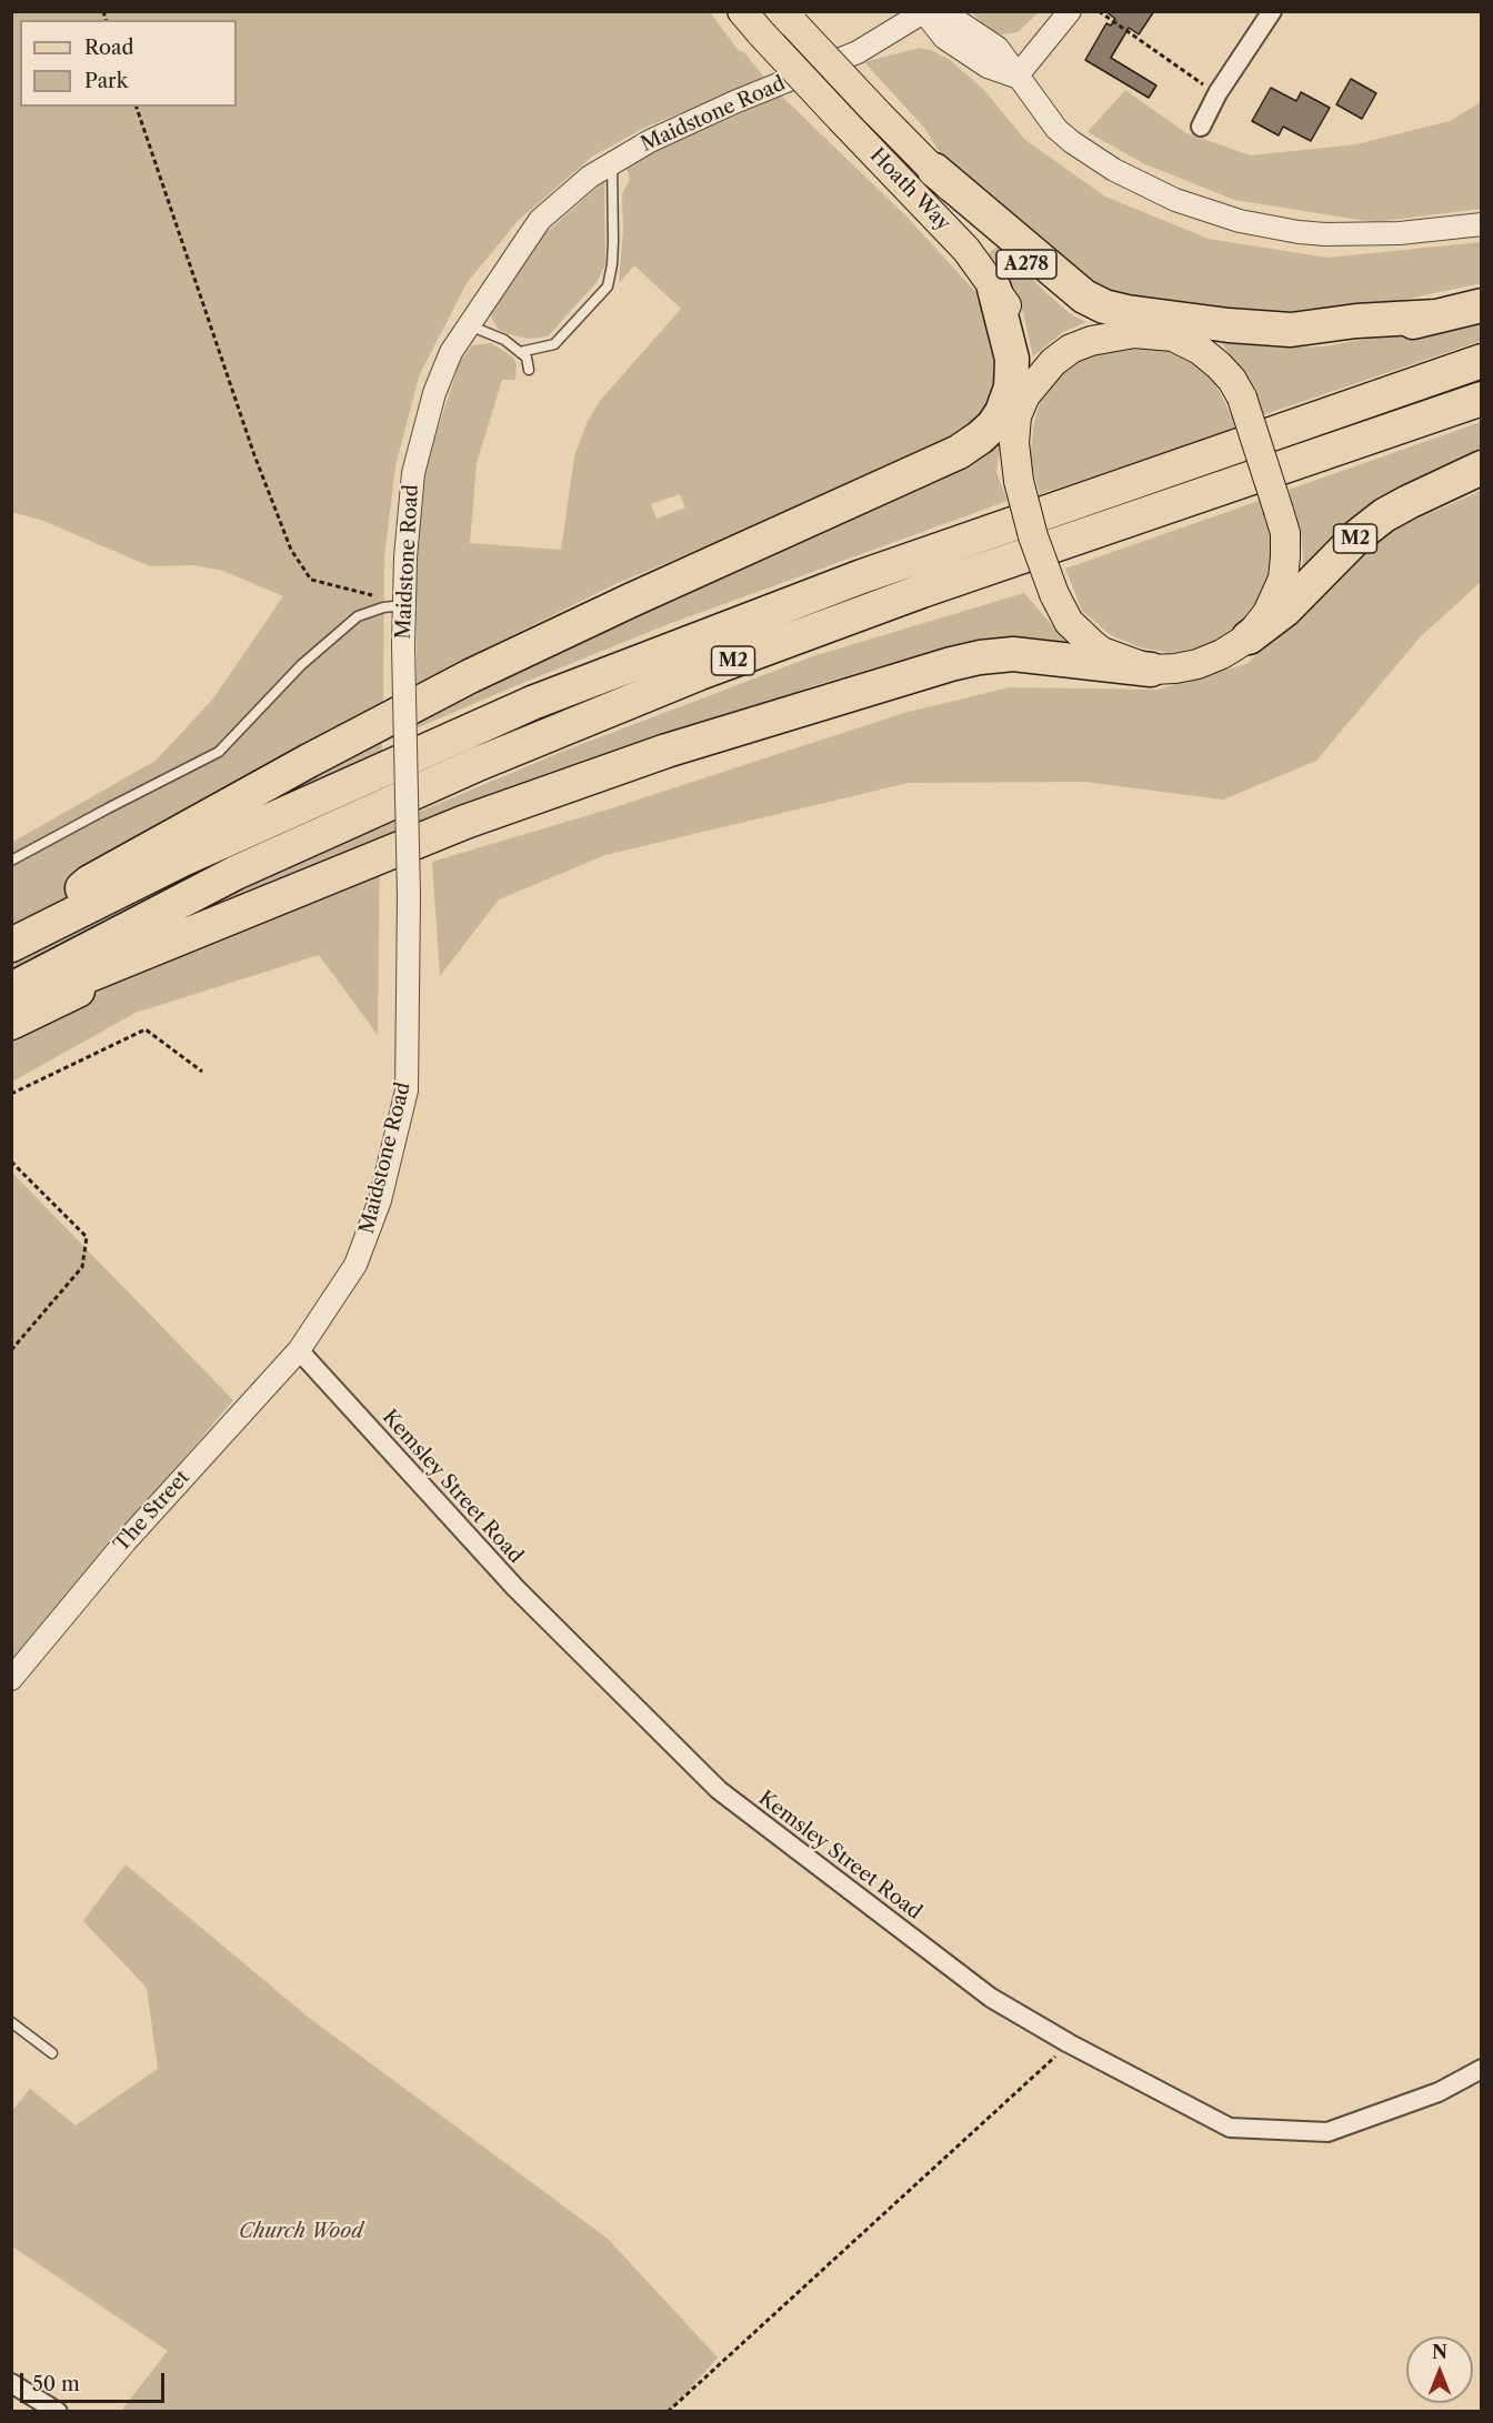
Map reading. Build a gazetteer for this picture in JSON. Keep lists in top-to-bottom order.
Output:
{
  "streets": {
    "highway": ["M2"],
    "main road": ["Hoath Way", "A278"],
    "street": ["Maidstone Road", "Kemsley Street Road", "The Street"]
  },
  "crossings": [
    ["Maidstone Road", "Kemsley Street Road"],
    ["Maidstone Road", "The Street"],
    ["Hoath Way", "M2"],
    ["Kemsley Street Road", "The Street"]
  ],
  "parks": ["Church Wood"],
  "legend": ["Road", "Park"],
  "scale_bar": "50 m",
  "north": "top"
}
